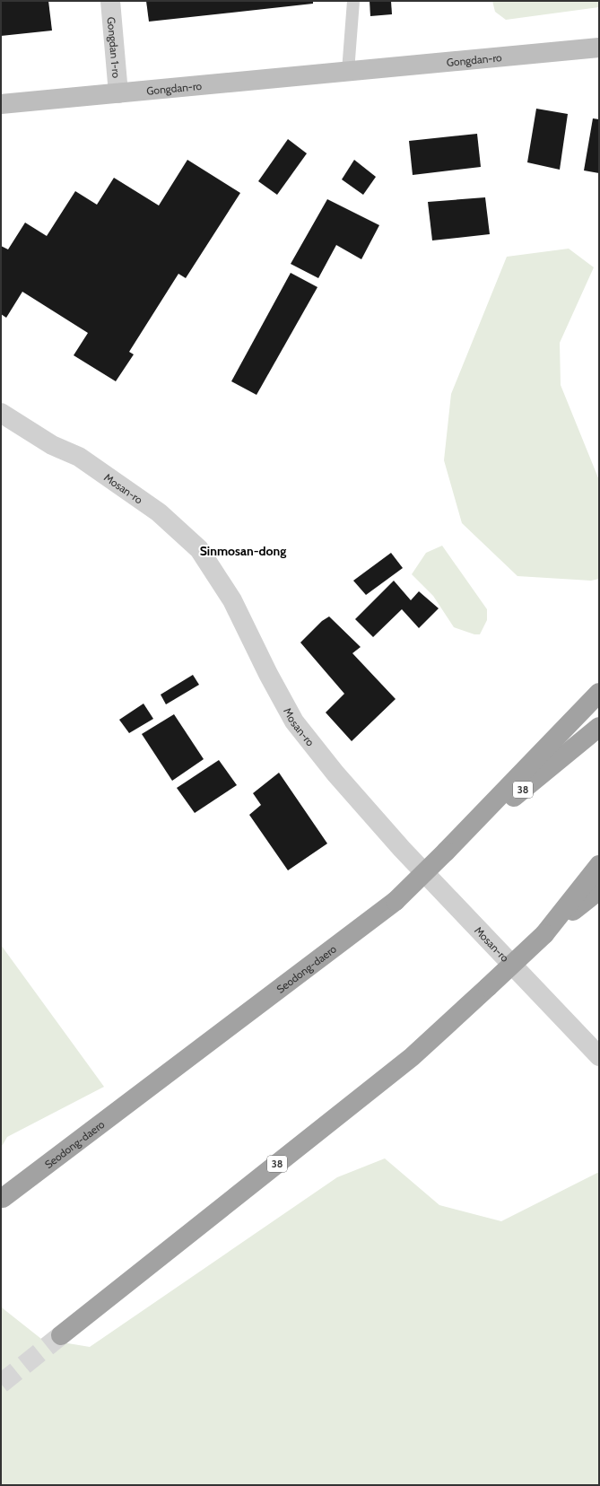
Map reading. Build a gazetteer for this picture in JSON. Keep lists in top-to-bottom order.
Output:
{
  "streets": {
    "highway": ["38", "Seodong-daero"],
    "main road": ["Gongdan-ro"],
    "street": ["Gongdan 1-ro", "Mosan-ro"]
  },
  "crossings": [
    ["Gongdan 1-ro", "Gongdan-ro"]
  ],
  "districts": ["Sinmosan-dong"]
}
